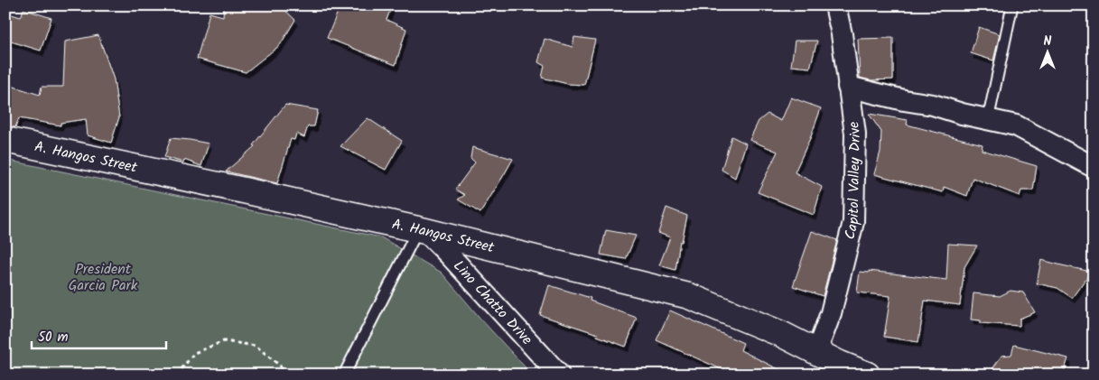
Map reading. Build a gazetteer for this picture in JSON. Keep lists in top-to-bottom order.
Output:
{
  "streets": {
    "street": ["A. Hangos Street", "Capitol Valley Drive", "Lino Chatto Drive"]
  },
  "crossings": [
    ["A. Hangos Street", "Capitol Valley Drive"],
    ["A. Hangos Street", "Lino Chatto Drive"]
  ],
  "parks": ["President Garcia Park"],
  "scale_bar": "50 m",
  "north": "top"
}
